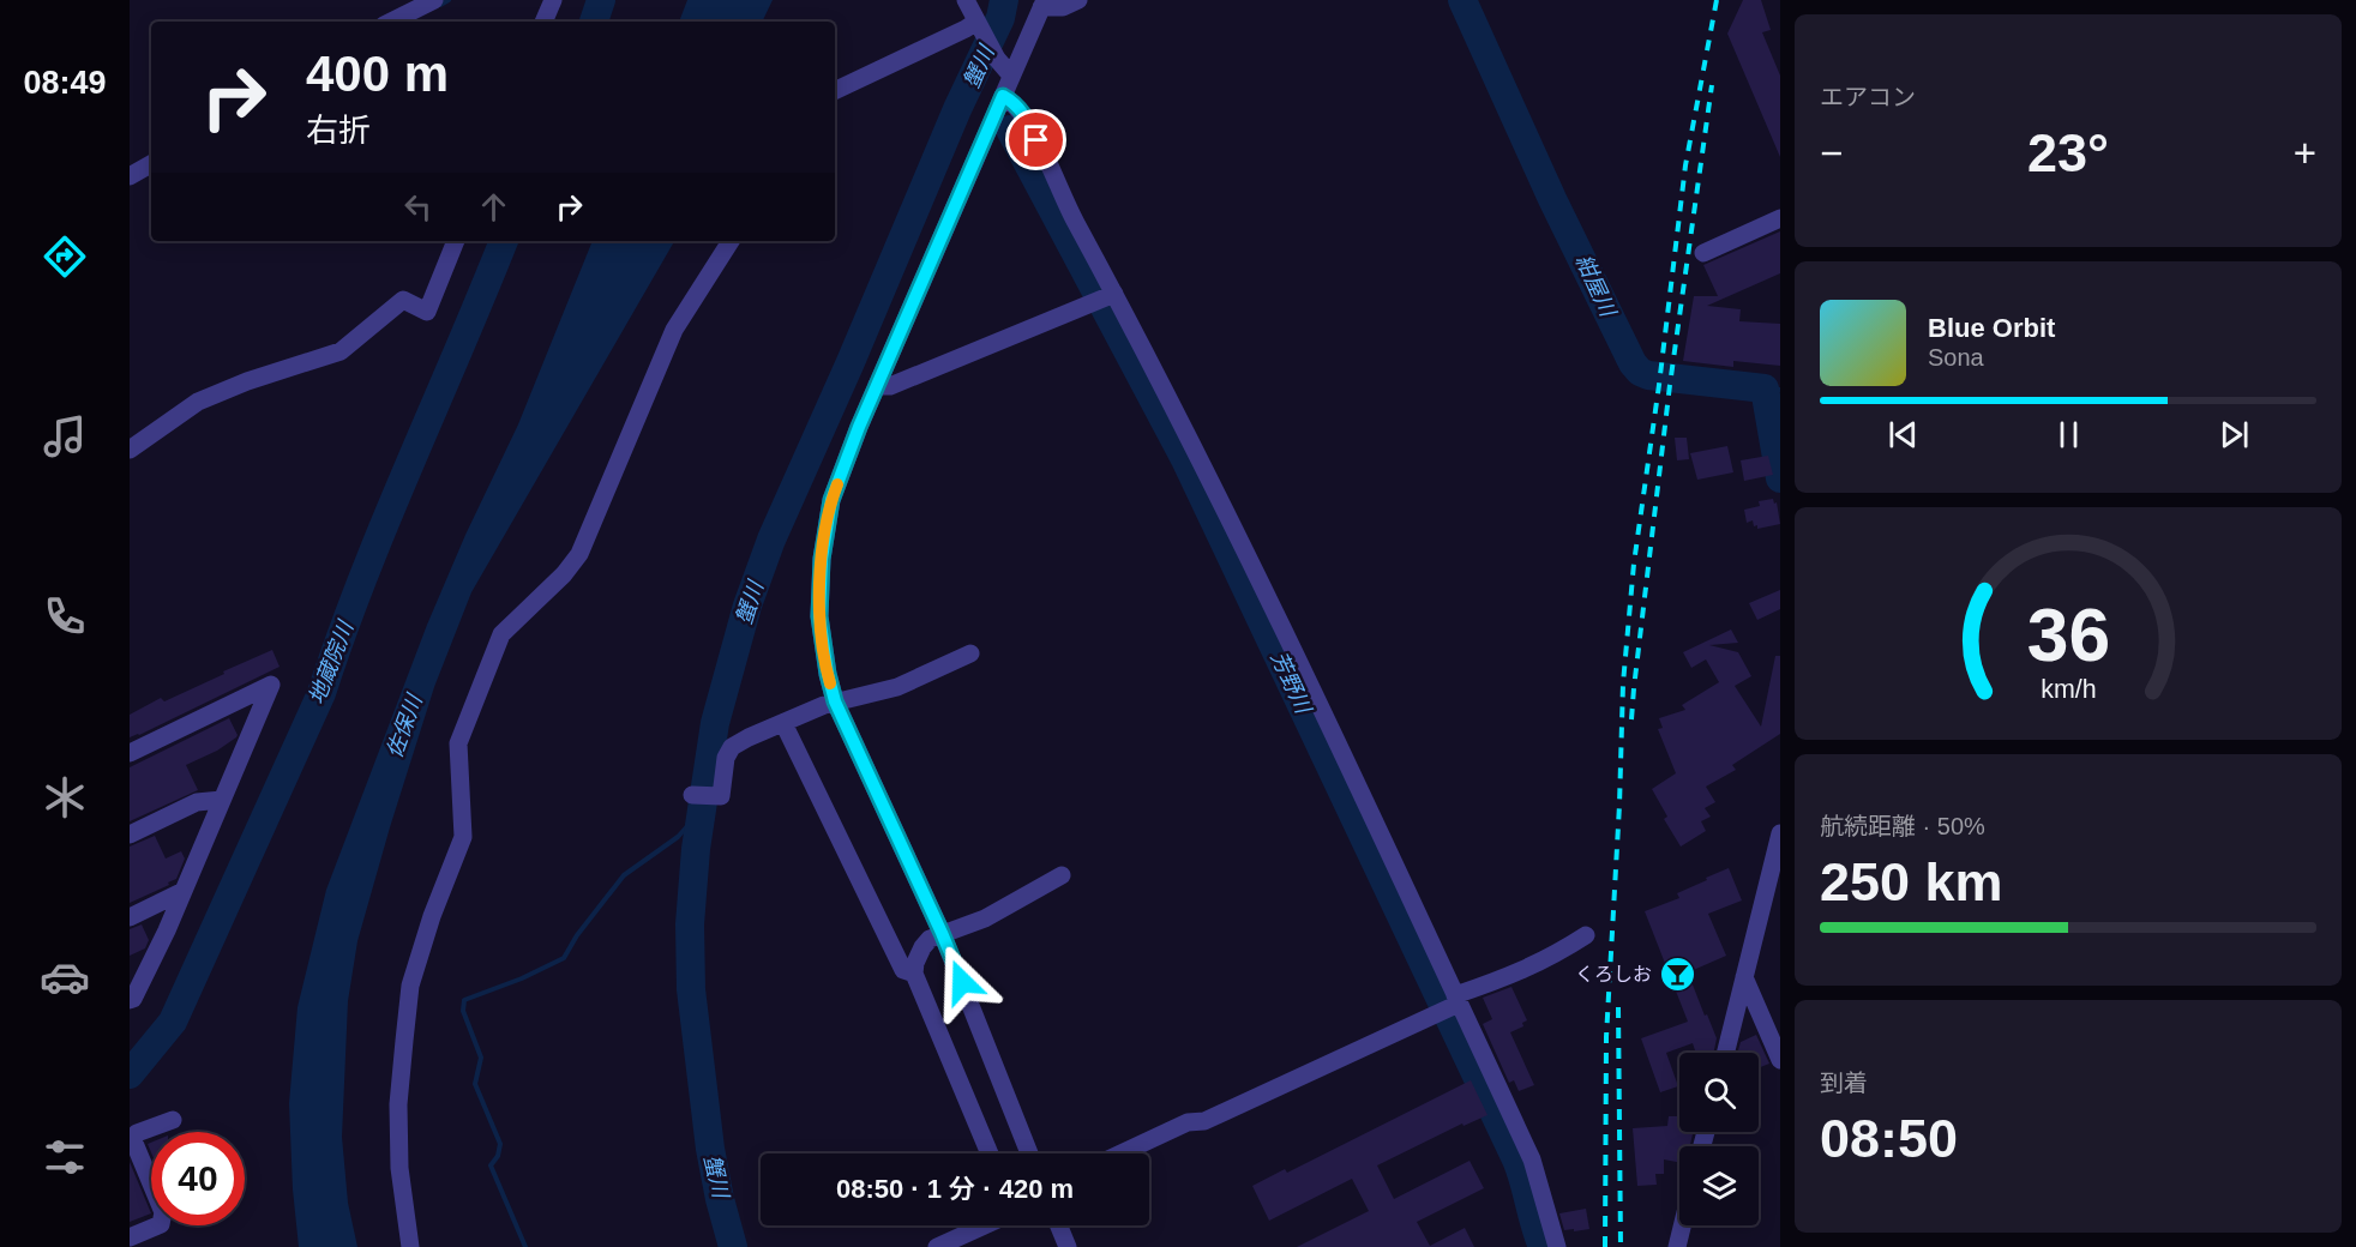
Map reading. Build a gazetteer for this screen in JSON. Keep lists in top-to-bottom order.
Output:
{
  "water": [
    "蟹川",
    "紺屋川",
    "地蔵院川",
    "芳野川",
    "佐保川"
  ],
  "places": {
    "bar": ["くろしお"]
  },
  "page": {
    "tabs": "08:49",
    "tile": [
      "エアコン",
      ["航続距離 · 50%", "250 km"],
      ["到着", "08:50"]
    ],
    "turn": ["400 m", "右折"],
    "heat": ["−", "23°", "+"],
    "song": ["Blue Orbit", "Sona"],
    "limit": "40",
    "trip": "08:50 · 1 分 · 420 m",
    "gauge": ["36", "km/h"]
  }
}
